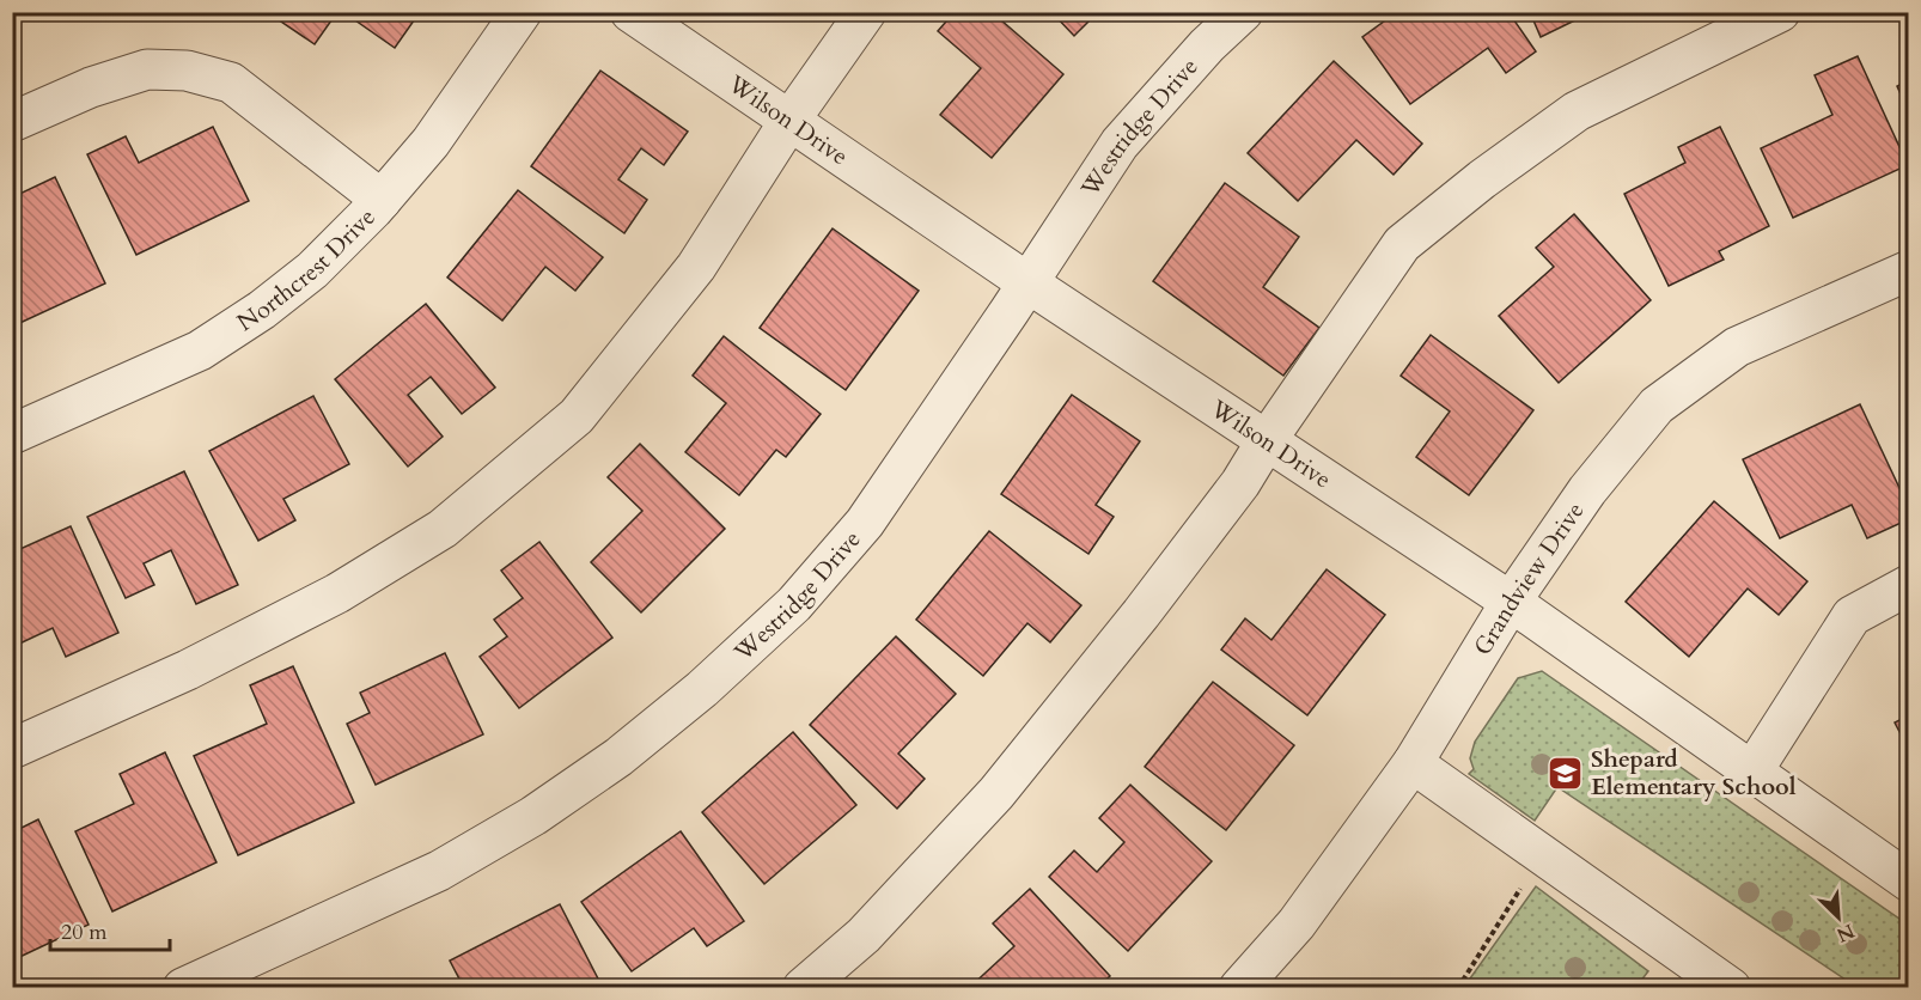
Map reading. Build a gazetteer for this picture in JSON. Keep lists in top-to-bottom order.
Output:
{
  "streets": {
    "street": [
      "Wilson Drive",
      "Westridge Drive",
      "Northcrest Drive",
      "Grandview Drive"
    ]
  },
  "crossings": [
    ["Wilson Drive", "Westridge Drive"],
    ["Wilson Drive", "Grandview Drive"]
  ],
  "places": {
    "school or university": ["Shepard Elementary School"]
  },
  "scale_bar": "20 m",
  "north": "bottom right"
}
